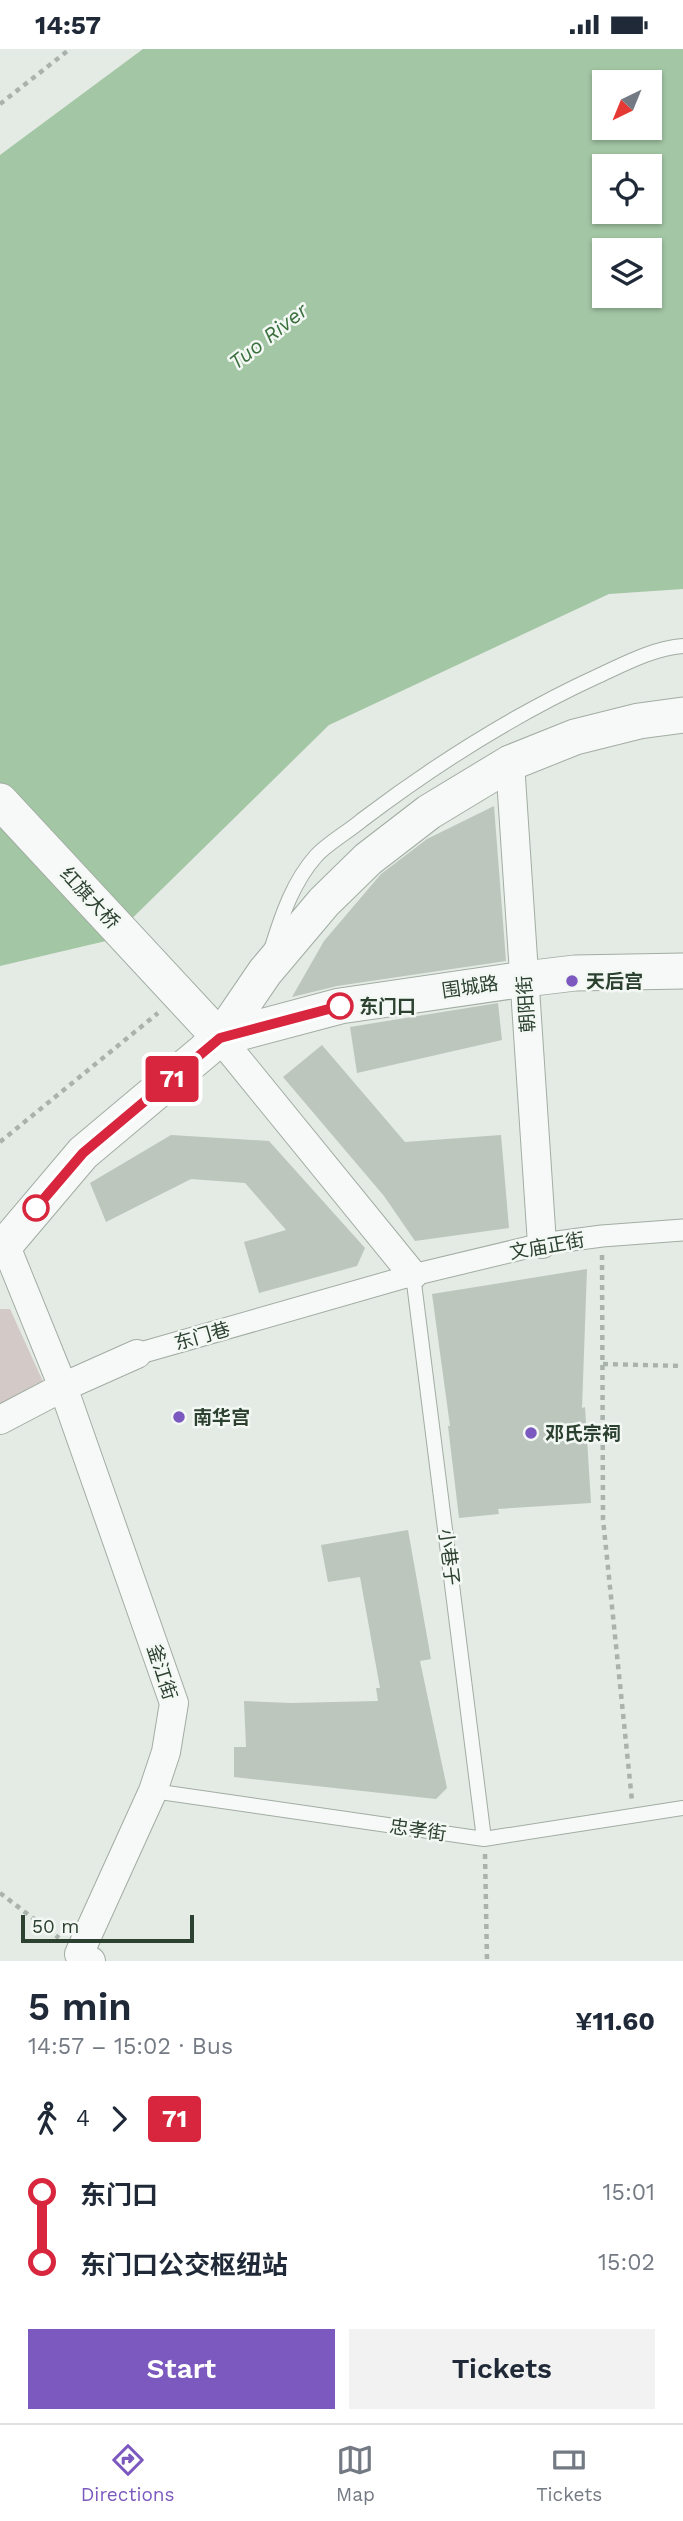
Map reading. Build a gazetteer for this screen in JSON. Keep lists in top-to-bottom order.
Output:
{
  "streets": {
    "street": [
      "红旗大桥",
      "围城路",
      "朝阳街",
      "文庙正街",
      "东门巷",
      "釜江街"
    ],
    "lane": ["小巷子", "忠孝街"]
  },
  "crossings": [
    ["红旗大桥", "围城路"],
    ["围城路", "朝阳街"],
    ["朝阳街", "文庙正街"],
    ["文庙正街", "东门巷"],
    ["文庙正街", "小巷子"],
    ["东门巷", "小巷子"],
    ["东门巷", "釜江街"],
    ["小巷子", "忠孝街"],
    ["釜江街", "忠孝街"]
  ],
  "water": ["Tuo River"],
  "places": [
    "天后宫",
    "东门口",
    "南华宫",
    "邓氏宗祠"
  ],
  "lines": ["bus line 71"],
  "scale_bar": "50 m",
  "north": "bottom left",
  "page": {
    "status": "14:57",
    "on_map": "71",
    "scale": "50 m",
    "heading": ["5 min", "14:57 – 15:02 · Bus", "¥11.60"],
    "legs": ["4", "71"],
    "list": [
      {
        "name": "东门口",
        "value": "15:01"
      },
      {
        "name": "东门口公交枢纽站",
        "value": "15:02"
      }
    ],
    "buttons": ["Start", "Tickets"],
    "tabs": ["Directions", "Map", "Tickets"]
  }
}
